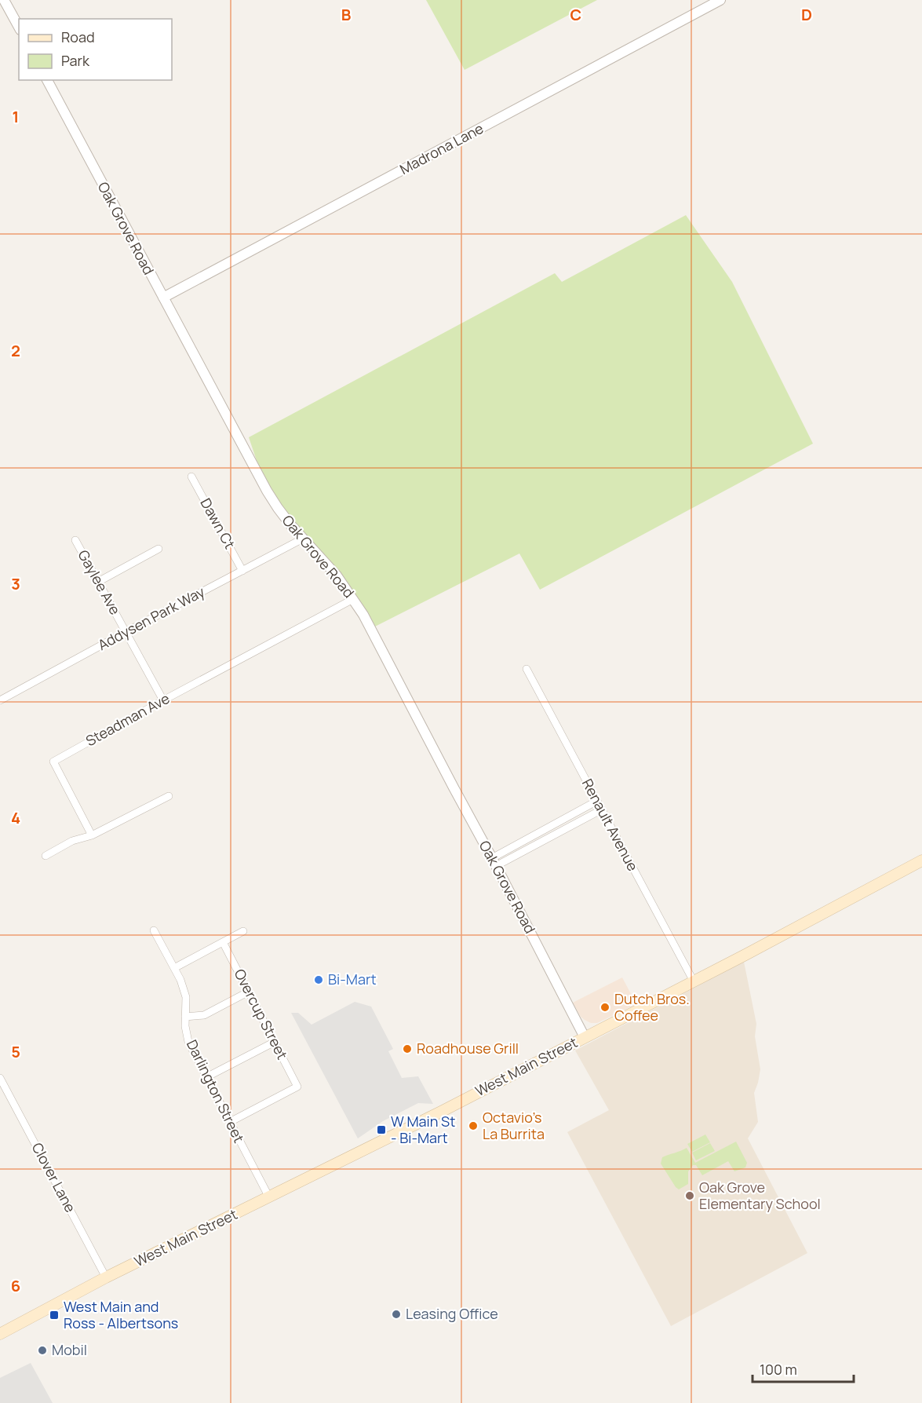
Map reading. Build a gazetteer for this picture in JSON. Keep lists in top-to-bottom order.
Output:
{
  "streets": {
    "main road": ["West Main Street"],
    "street": [
      "Madrona Lane",
      "Oak Grove Road",
      "Dawn Ct",
      "Gaylee Ave",
      "Addysen Park Way",
      "Steadman Ave",
      "Renault Avenue",
      "Overcup Street",
      "Darlington Street",
      "Clover Lane"
    ]
  },
  "crossings": [
    ["Madrona Lane", "Oak Grove Road"],
    ["Oak Grove Road", "Addysen Park Way"],
    ["Oak Grove Road", "Steadman Ave"],
    ["Oak Grove Road", "West Main Street"],
    ["Dawn Ct", "Addysen Park Way"],
    ["Gaylee Ave", "Addysen Park Way"],
    ["Gaylee Ave", "Steadman Ave"],
    ["Renault Avenue", "West Main Street"],
    ["Overcup Street", "Darlington Street"],
    ["West Main Street", "Darlington Street"],
    ["West Main Street", "Clover Lane"]
  ],
  "places": {
    "other": [
      "Bi-Mart",
      "Dutch Bros. Coffee",
      "Roadhouse Grill",
      "Octavio’s La Burrita",
      "Oak Grove Elementary School",
      "Leasing Office",
      "Mobil"
    ],
    "transit": ["W Main St - Bi-Mart", "West Main and Ross - Albertsons"]
  },
  "legend": ["Road", "Park"],
  "scale_bar": "100 m",
  "grid": {
    "columns": ["B", "C", "D"],
    "rows": [
      "1",
      "2",
      "3",
      "4",
      "5",
      "6"
    ]
  }
}
